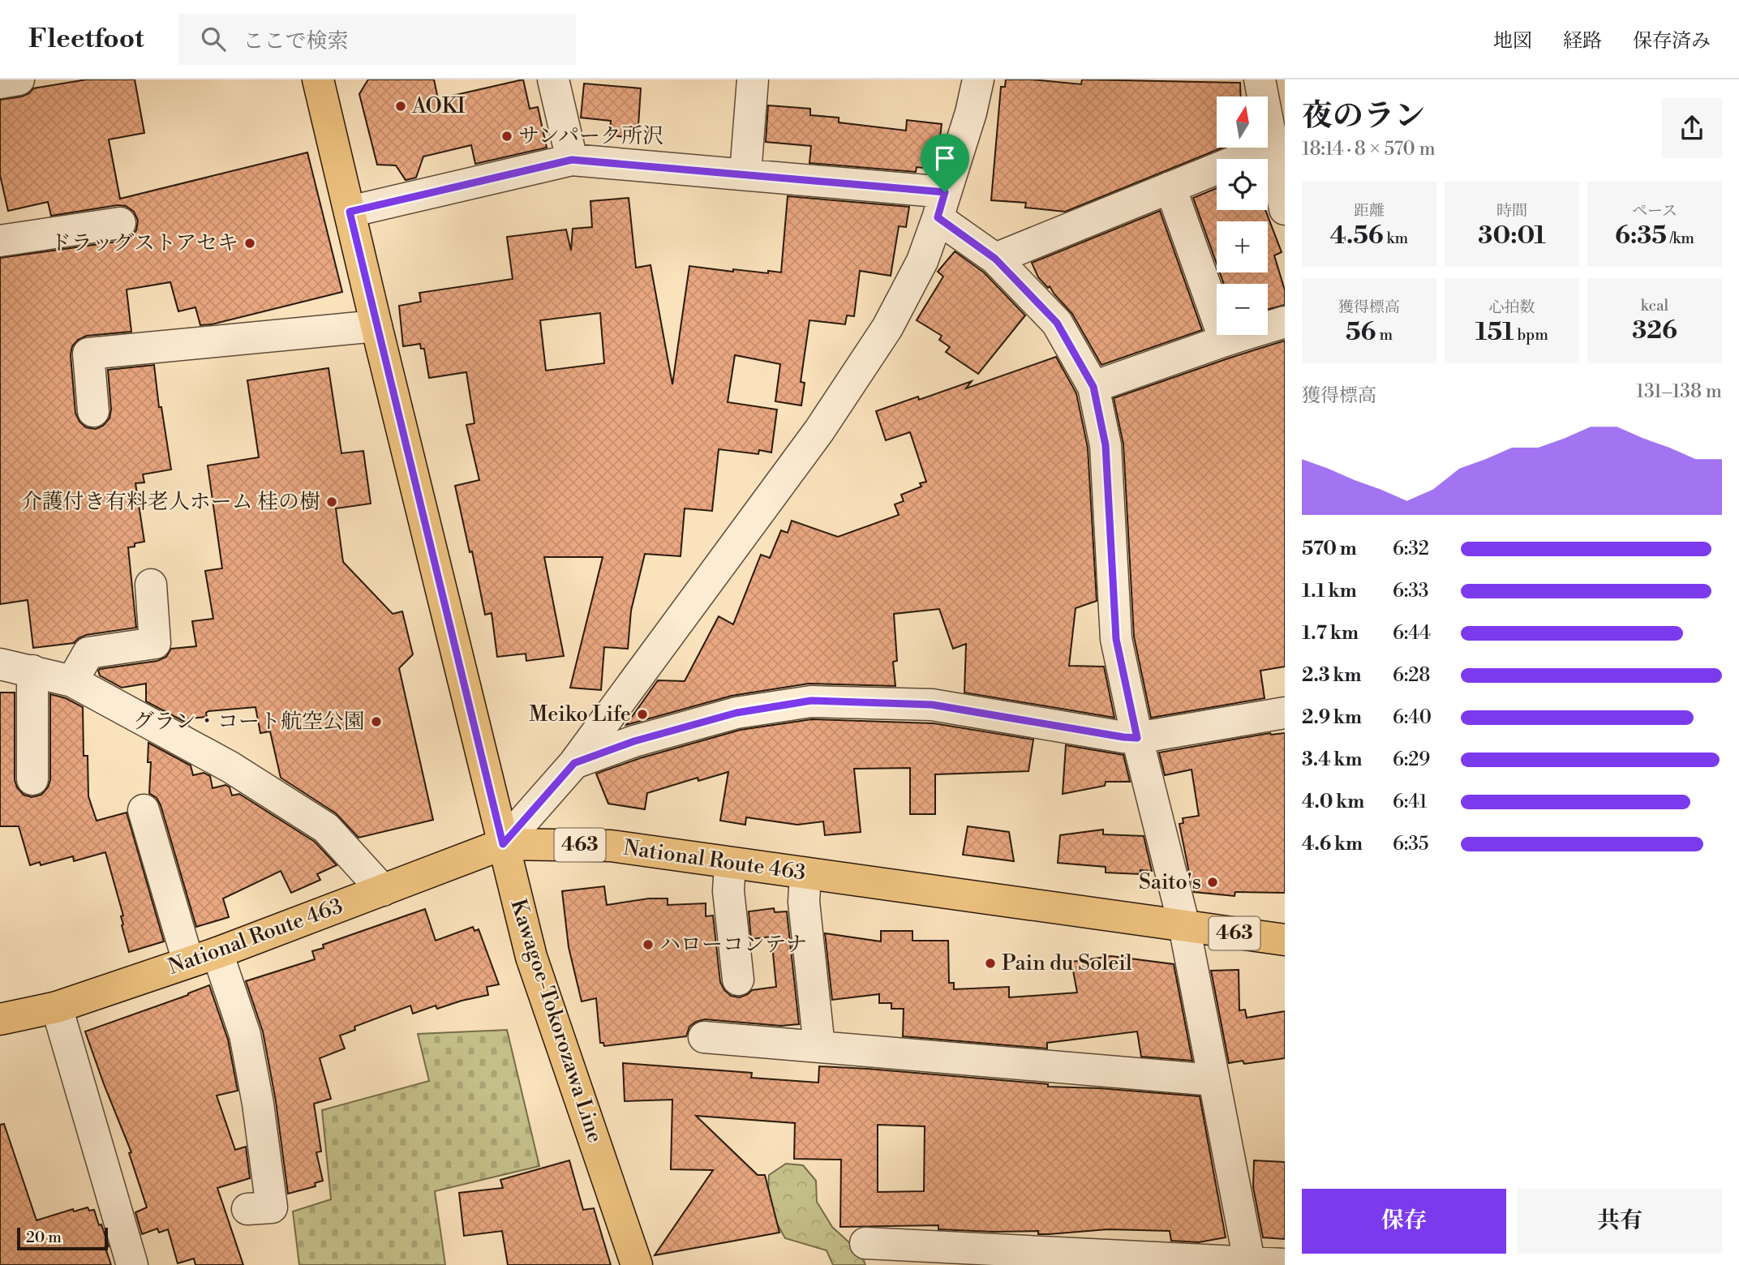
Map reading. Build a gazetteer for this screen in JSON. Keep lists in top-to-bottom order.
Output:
{
  "streets": {
    "main road": ["463", "National Route 463", "Kawagoe-Tokorozawa Line"]
  },
  "crossings": [
    ["National Route 463", "Kawagoe-Tokorozawa Line"]
  ],
  "places": [
    "AOKI",
    "サンパーク所沢",
    "ドラッグストアセキ",
    "介護付き有料老人ホーム 桂の樹",
    "Meiko Life",
    "グラン・コート航空公園",
    "Saito's",
    "ハローコンテナ",
    "Pain du Soleil"
  ],
  "scale_bar": "20 m",
  "north": "top",
  "page": {
    "header": "Fleetfoot",
    "search": "ここで検索",
    "nav": ["地図", "経路", "保存済み"],
    "heading": ["夜のラン", "18:14 · 8 × 570 m"],
    "map_buttons": ["+", "−"],
    "stats": [
      ["距離", "4.56 km"],
      ["時間", "30:01"],
      ["ペース", "6:35 /km"],
      ["獲得標高", "56 m"],
      ["心拍数", "151 bpm"],
      ["kcal", "326"]
    ],
    "chart": ["獲得標高", "131–138 m"],
    "list": [
      {
        "name": "570 m",
        "note": "6:32"
      },
      {
        "name": "1.1 km",
        "note": "6:33"
      },
      {
        "name": "1.7 km",
        "note": "6:44"
      },
      {
        "name": "2.3 km",
        "note": "6:28"
      },
      {
        "name": "2.9 km",
        "note": "6:40"
      },
      {
        "name": "3.4 km",
        "note": "6:29"
      },
      {
        "name": "4.0 km",
        "note": "6:41"
      },
      {
        "name": "4.6 km",
        "note": "6:35"
      }
    ],
    "buttons": ["保存", "共有"],
    "scale": "20 m"
  }
}
